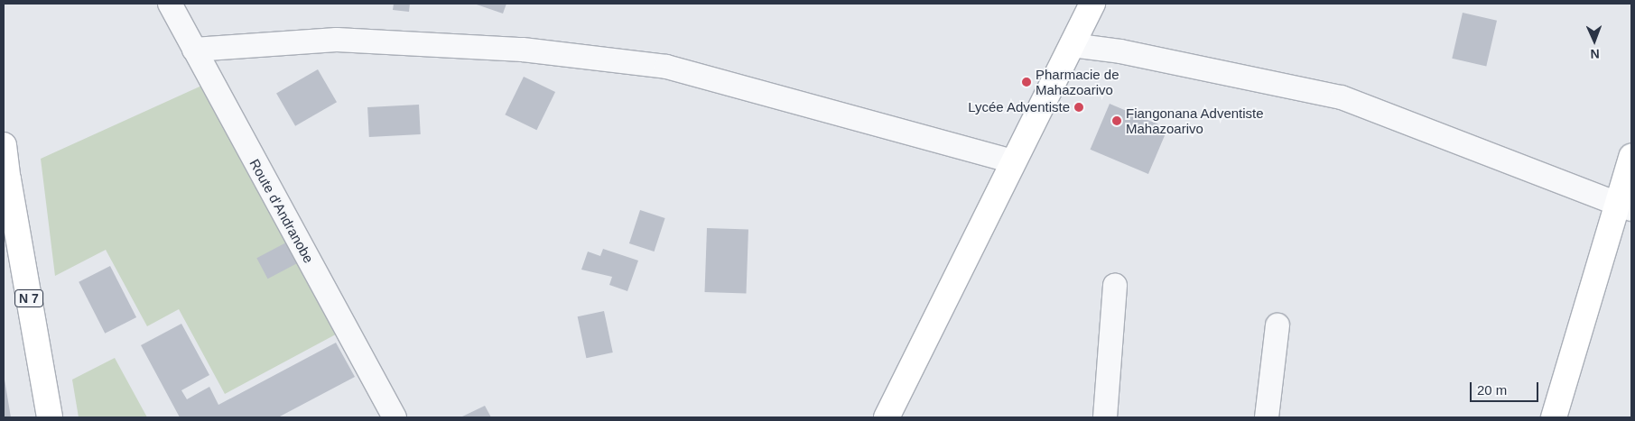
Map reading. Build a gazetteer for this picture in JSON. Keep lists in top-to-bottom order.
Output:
{
  "streets": {
    "main road": ["N 7"],
    "street": ["Route d'Andranobe"]
  },
  "places": ["Pharmacie de Mahazoarivo", "Lycée Adventiste", "Fiangonana Adventiste Mahazoarivo"],
  "scale_bar": "20 m",
  "north": "bottom"
}
